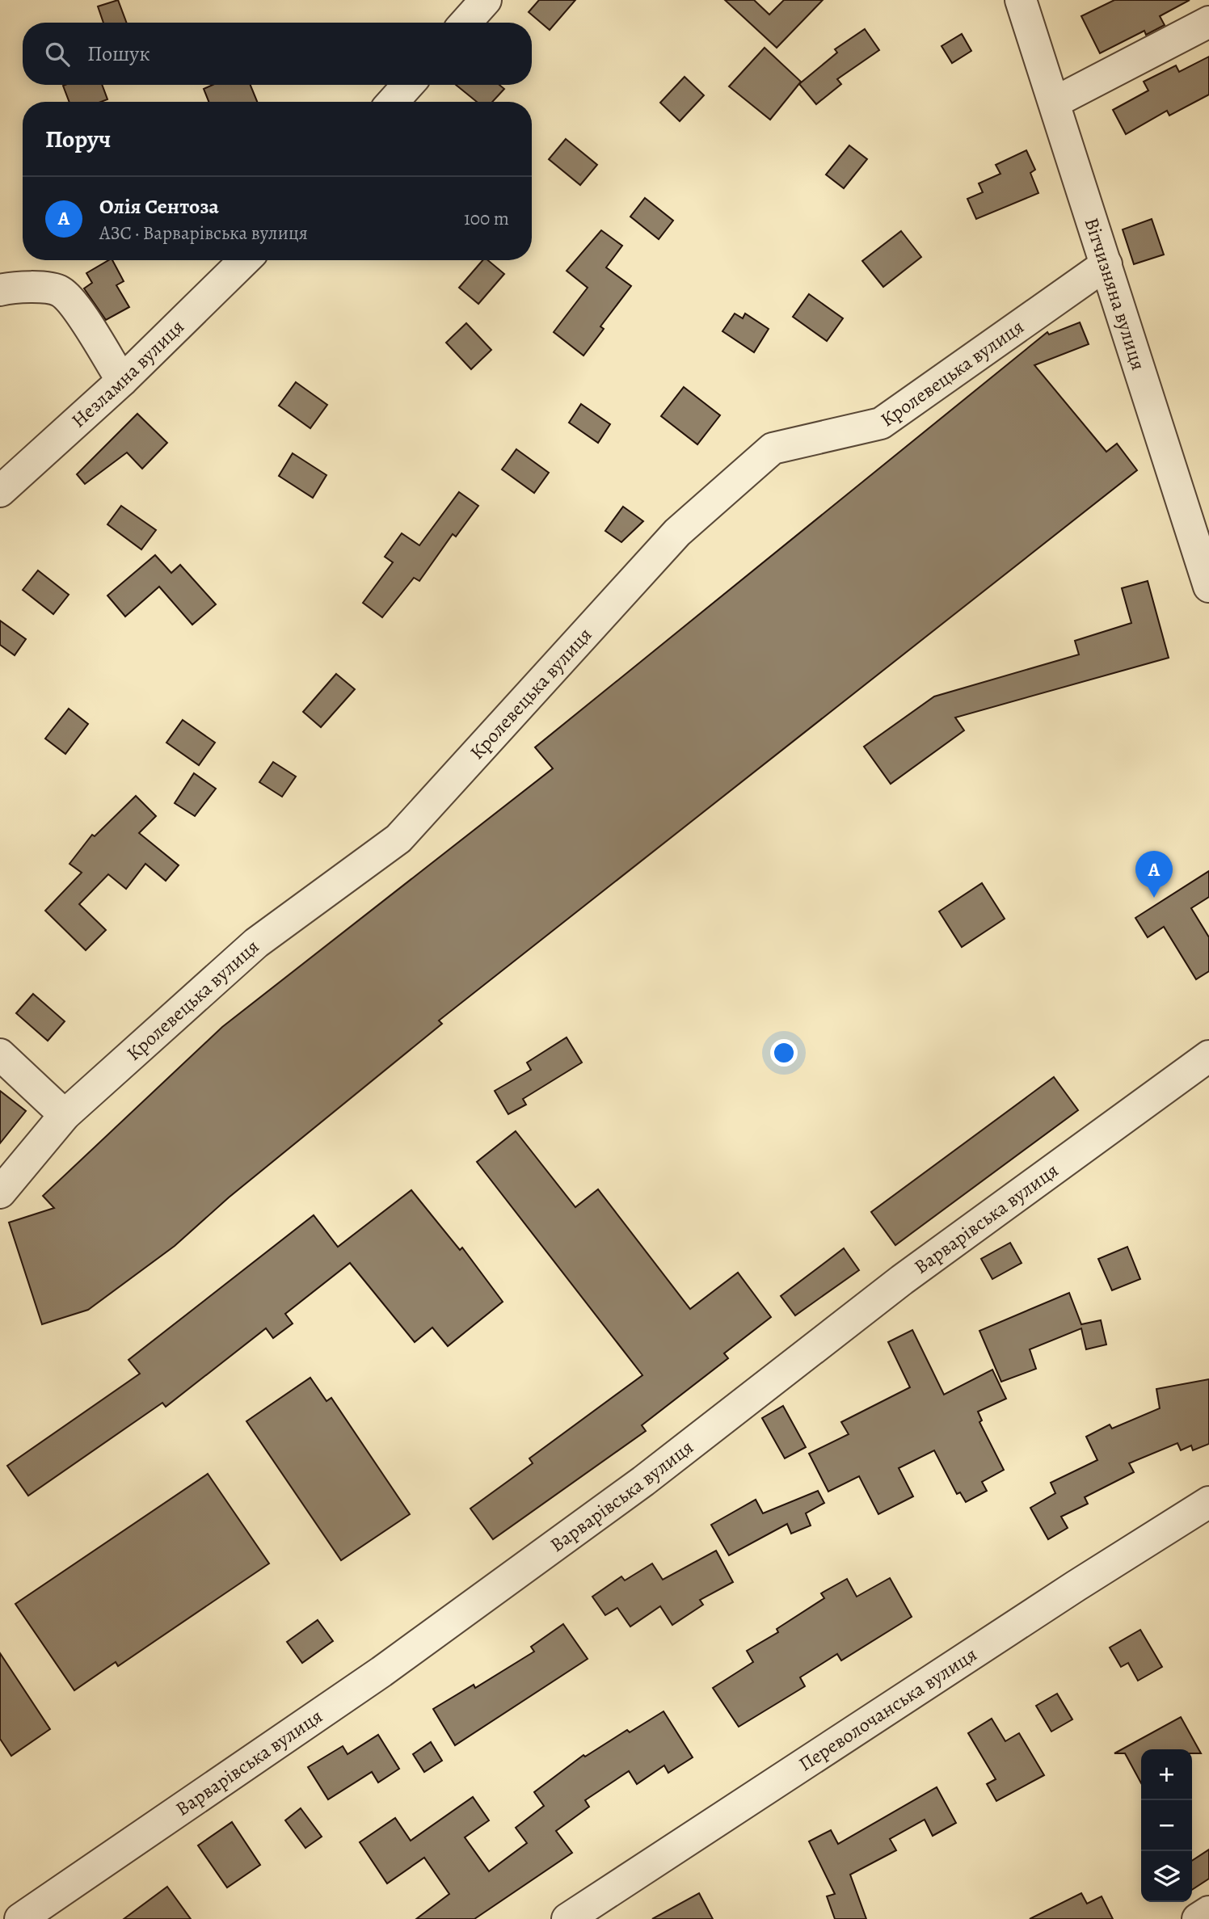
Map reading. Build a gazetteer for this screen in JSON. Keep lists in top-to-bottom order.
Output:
{
  "streets": {
    "street": [
      "Вітчизняна вулиця",
      "Кролевецька вулиця",
      "Незламна вулиця",
      "Варварівська вулиця",
      "Переволочанська вулиця"
    ]
  },
  "crossings": [
    ["Вітчизняна вулиця", "Кролевецька вулиця"]
  ],
  "page": {
    "search": "Пошук",
    "heading": "Поруч",
    "list": [
      {
        "mark": "A",
        "name": "Олія Сентоза",
        "note": "АЗС · Варварівська вулиця",
        "value": "100 m"
      }
    ],
    "pins": "A",
    "map_buttons": ["+", "−"]
  }
}
